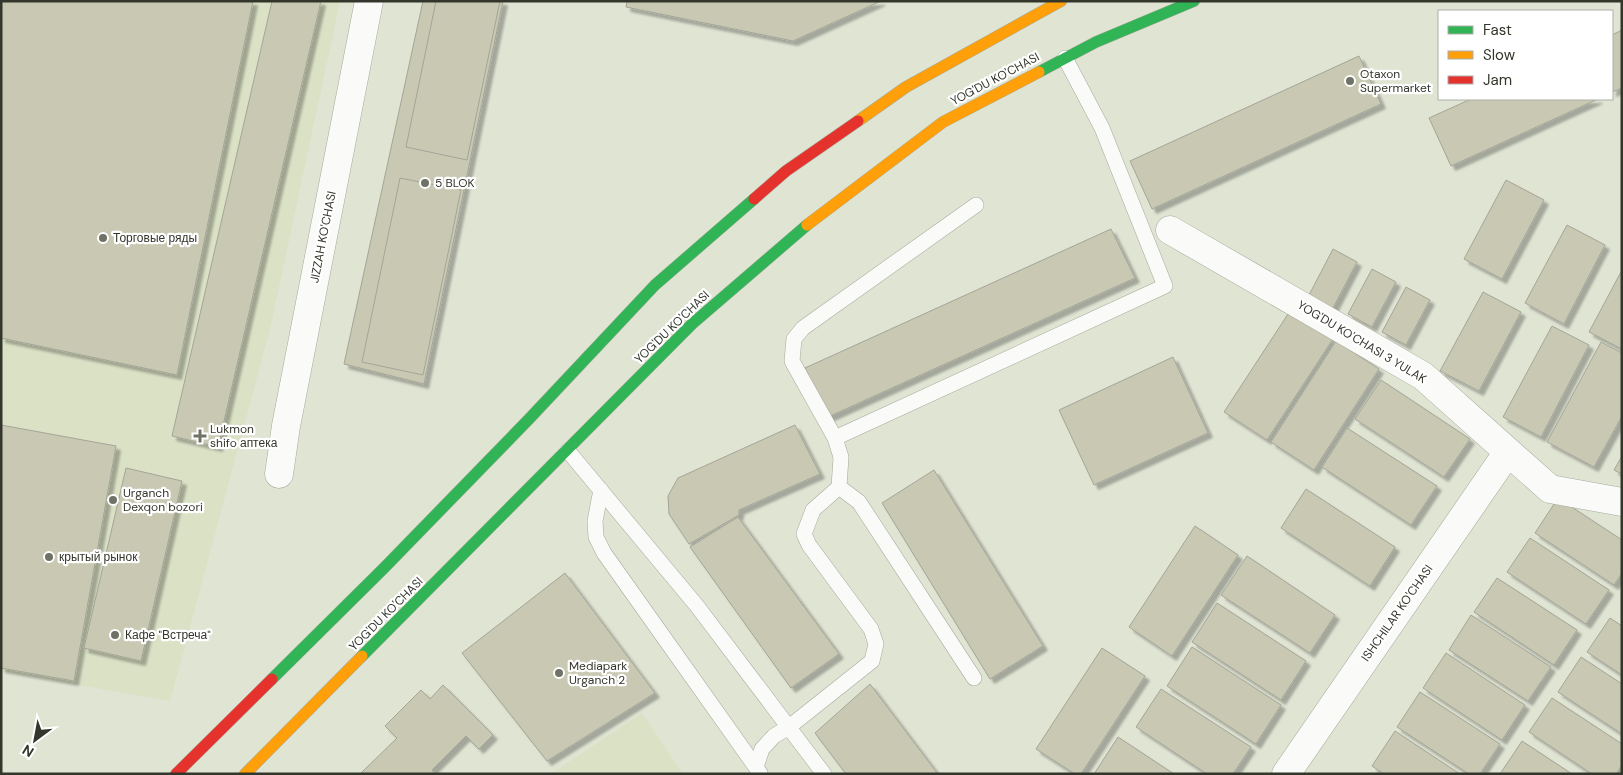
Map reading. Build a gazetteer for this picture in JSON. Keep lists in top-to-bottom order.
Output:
{
  "streets": {
    "main road": ["YOG'DU KO'CHASI"],
    "street": ["JIZZAH KO'CHASI", "YOG'DU KO'CHASI 3 YULAK", "ISHCHILAR KO'CHASI"]
  },
  "crossings": [
    ["YOG'DU KO'CHASI 3 YULAK", "ISHCHILAR KO'CHASI"]
  ],
  "places": {
    "other": [
      "Otaxon Supermarket",
      "5 BLOK",
      "Торговые ряды",
      "Urganch Dexqon bozori",
      "крытый рынок",
      "Кафе \"Встреча\"",
      "Mediapark Urganch 2"
    ],
    "health": ["Lukmon shifo аптека"]
  },
  "legend": ["Fast", "Slow", "Jam"],
  "north": "bottom left"
}
